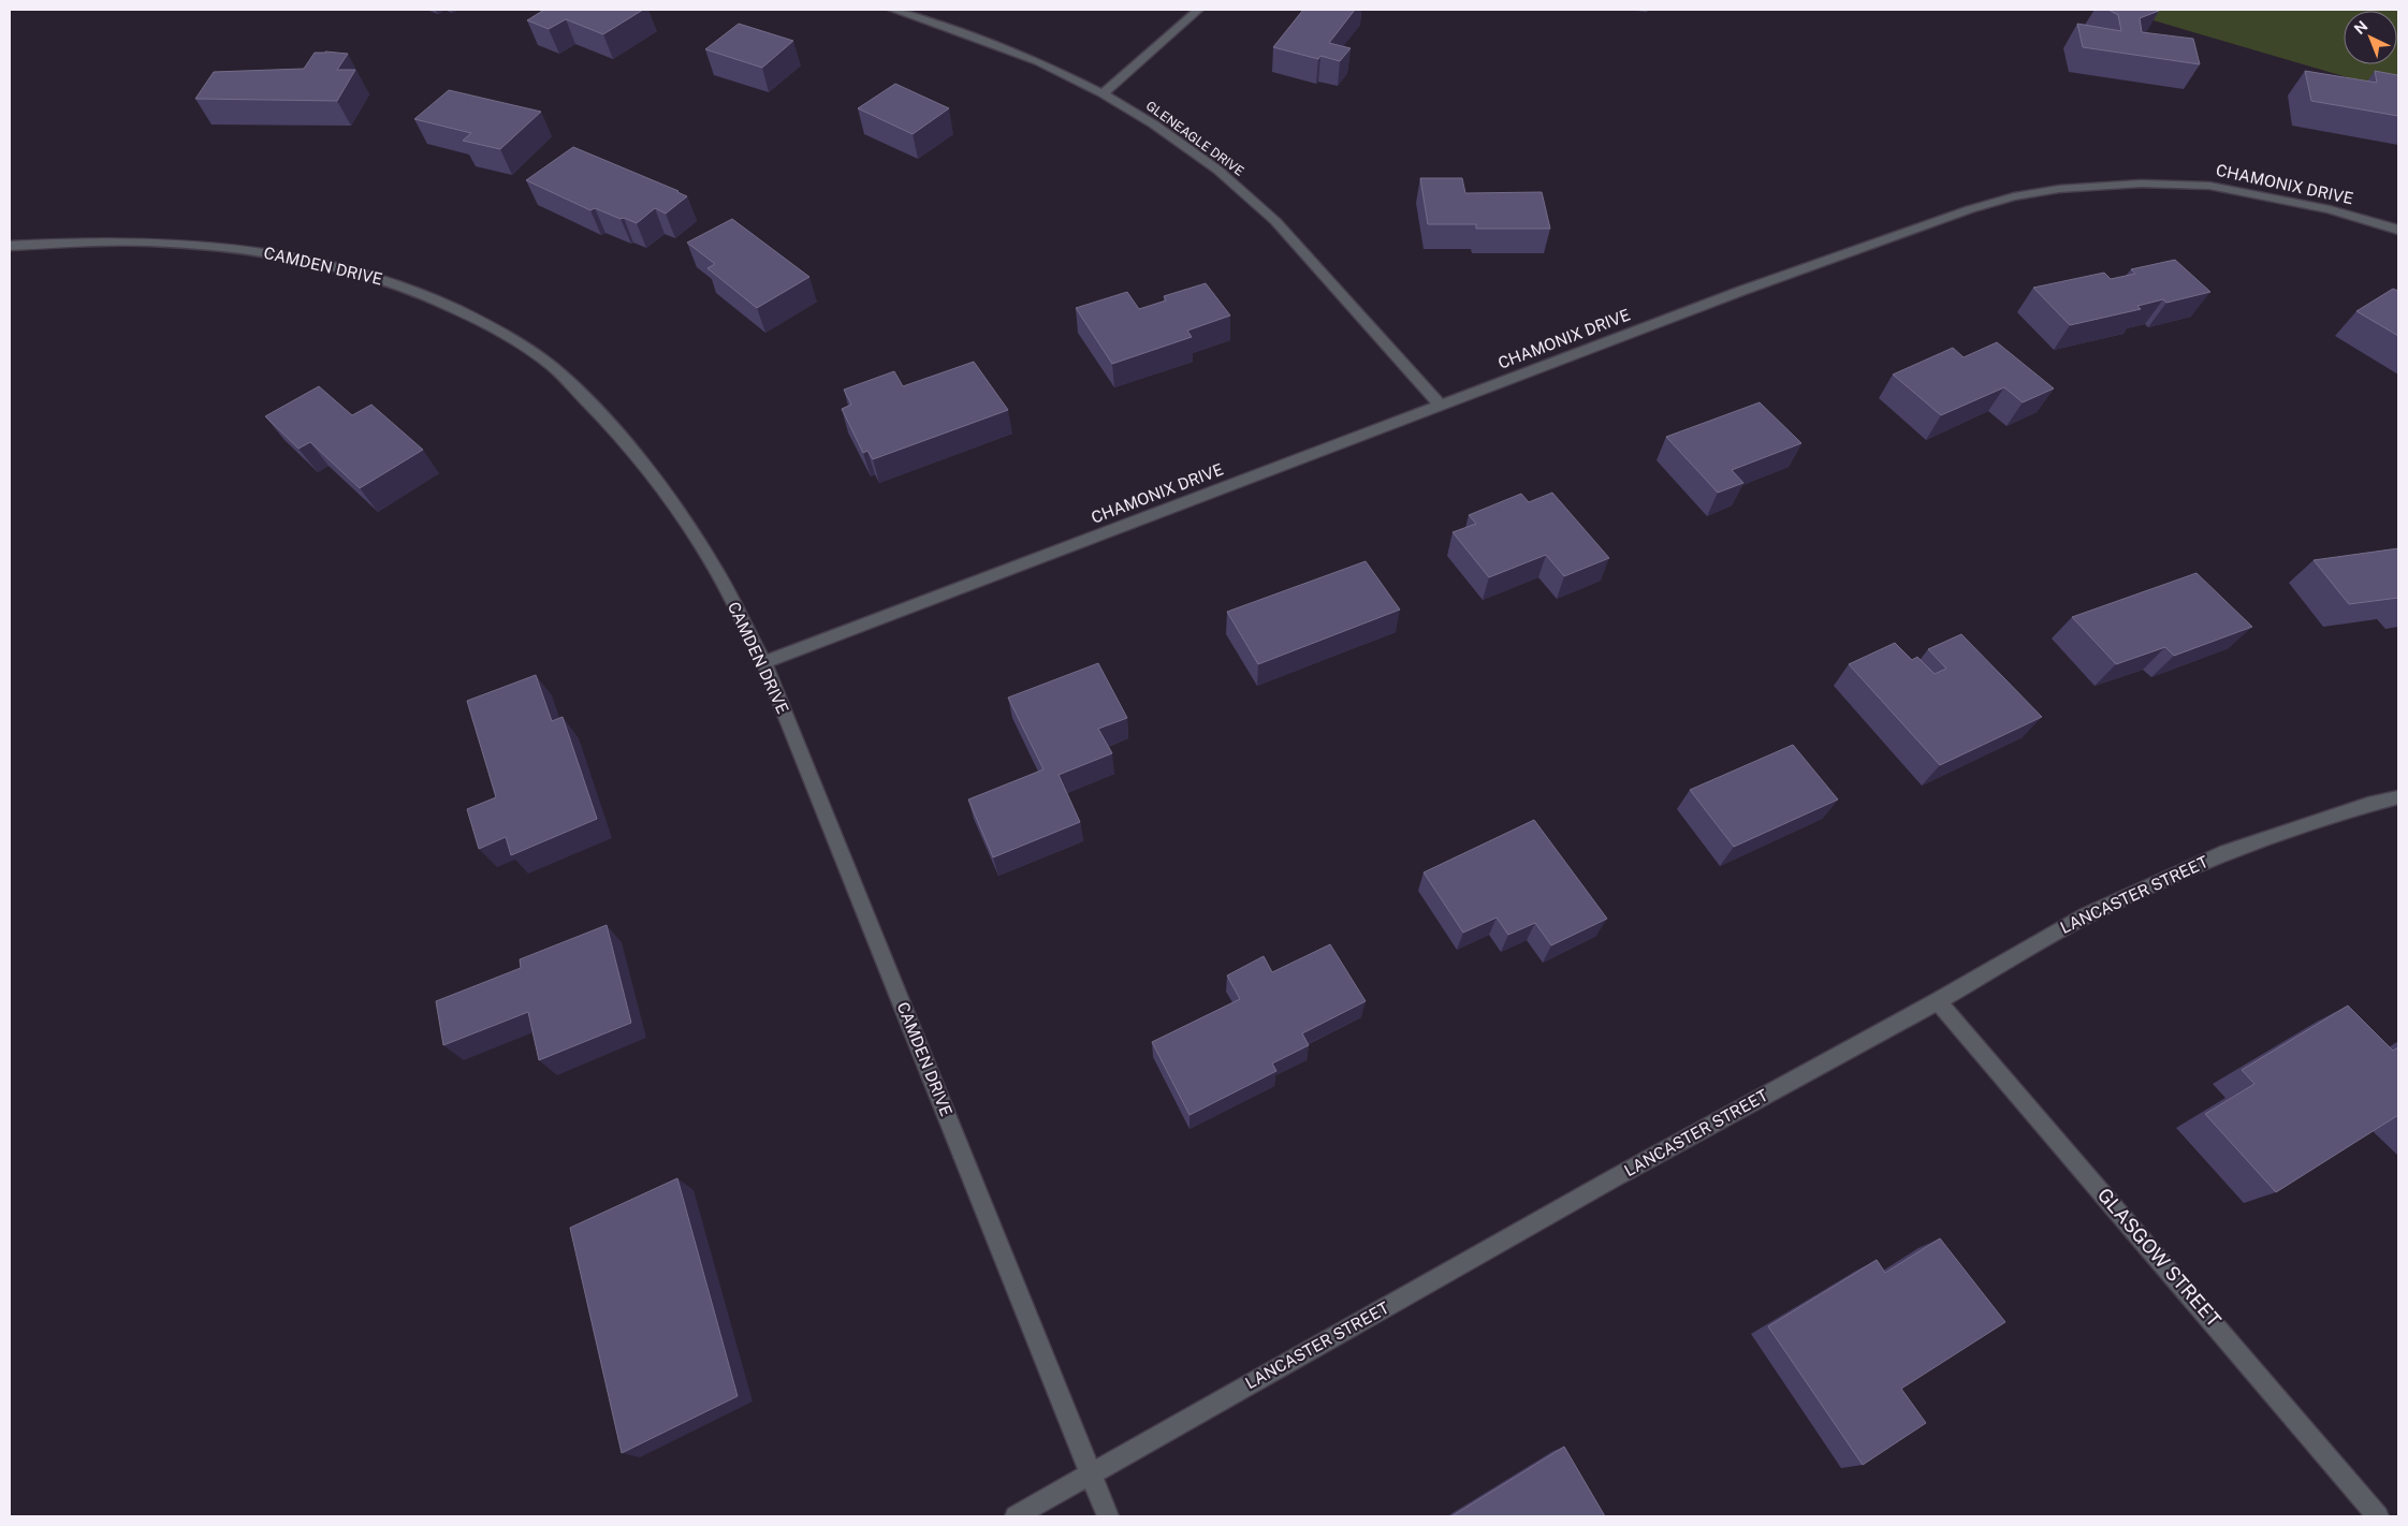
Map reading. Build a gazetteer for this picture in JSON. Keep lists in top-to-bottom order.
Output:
{
  "streets": {
    "street": [
      "GLENEAGLE DRIVE",
      "CHAMONIX DRIVE",
      "CAMDEN DRIVE",
      "LANCASTER STREET",
      "GLASGOW STREET"
    ]
  },
  "crossings": [
    ["GLENEAGLE DRIVE", "CHAMONIX DRIVE"],
    ["CHAMONIX DRIVE", "CAMDEN DRIVE"],
    ["CAMDEN DRIVE", "LANCASTER STREET"],
    ["LANCASTER STREET", "GLASGOW STREET"]
  ],
  "north": "top left"
}
